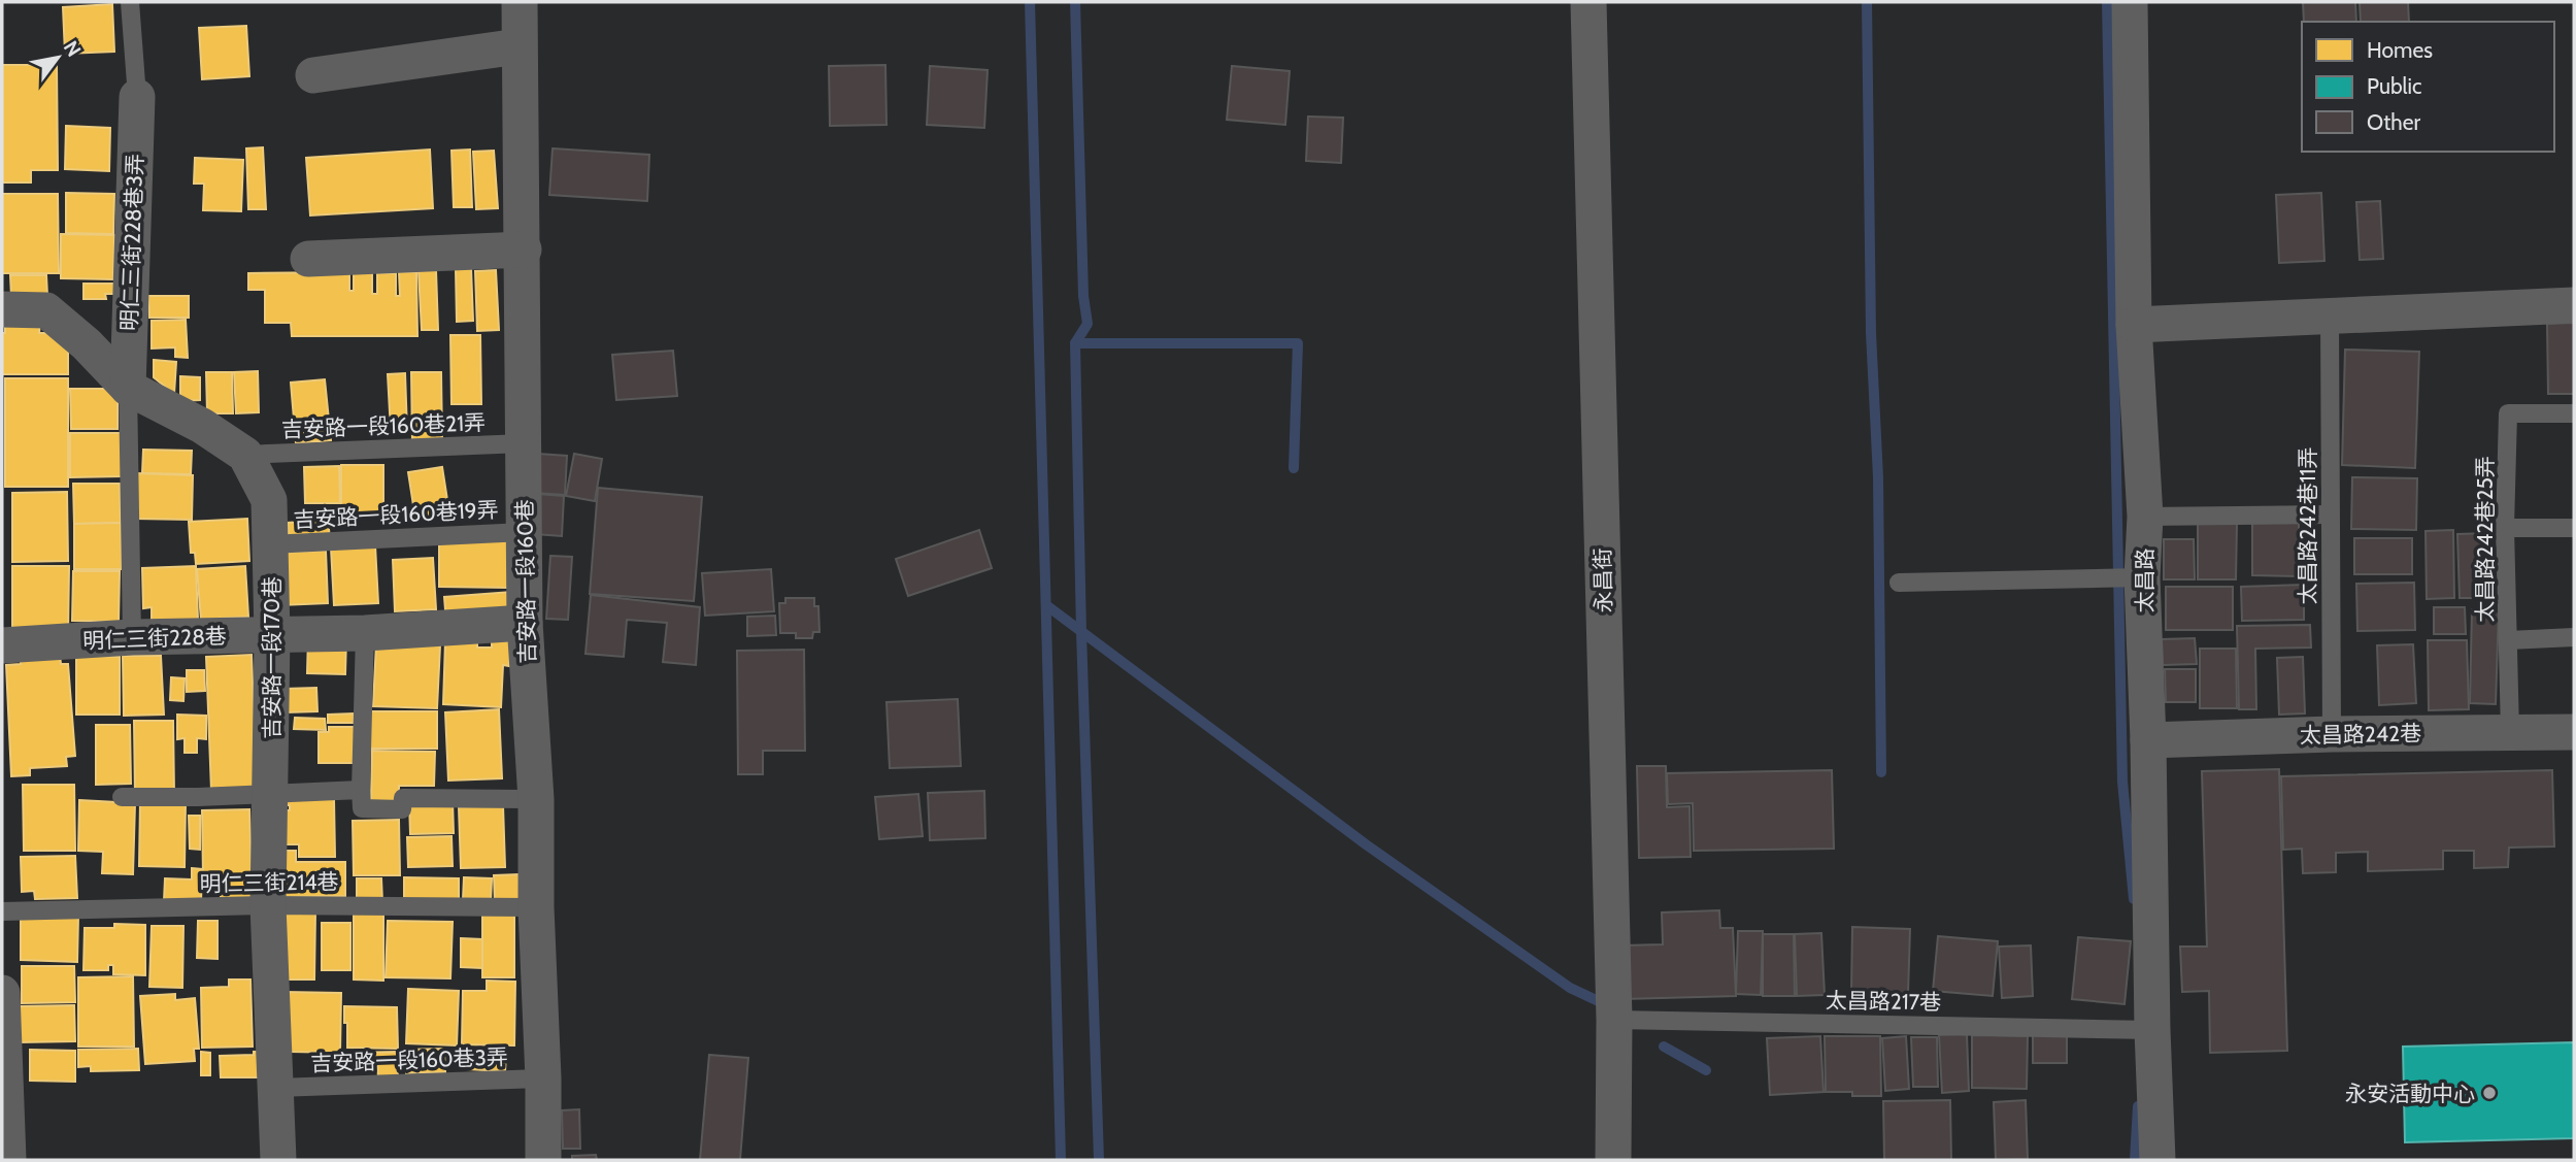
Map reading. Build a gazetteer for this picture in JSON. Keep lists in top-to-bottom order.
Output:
{
  "streets": {
    "street": [
      "明仁三街228巷3弄",
      "永昌街",
      "太昌路",
      "吉安路一段160巷",
      "明仁三街228巷",
      "吉安路一段170巷",
      "太昌路242巷"
    ],
    "lane": [
      "吉安路一段160巷21弄",
      "吉安路一段160巷19弄",
      "太昌路242巷11弄",
      "太昌路242巷25弄",
      "明仁三街214巷",
      "太昌路217巷",
      "吉安路一段160巷3弄"
    ]
  },
  "crossings": [
    ["吉安路一段160巷21弄", "吉安路一段160巷"],
    ["吉安路一段160巷21弄", "吉安路一段170巷"],
    ["吉安路一段160巷19弄", "吉安路一段160巷"],
    ["吉安路一段160巷19弄", "吉安路一段170巷"],
    ["太昌路242巷11弄", "太昌路242巷"],
    ["太昌路242巷25弄", "太昌路242巷"],
    ["永昌街", "太昌路217巷"],
    ["太昌路", "太昌路242巷"],
    ["太昌路", "太昌路217巷"],
    ["吉安路一段160巷", "明仁三街228巷"],
    ["吉安路一段160巷", "明仁三街214巷"],
    ["吉安路一段160巷", "吉安路一段160巷3弄"],
    ["明仁三街228巷", "吉安路一段170巷"],
    ["吉安路一段170巷", "明仁三街214巷"],
    ["吉安路一段170巷", "吉安路一段160巷3弄"]
  ],
  "places": ["永安活動中心"],
  "legend": ["Homes", "Public", "Other"],
  "north": "top right"
}
